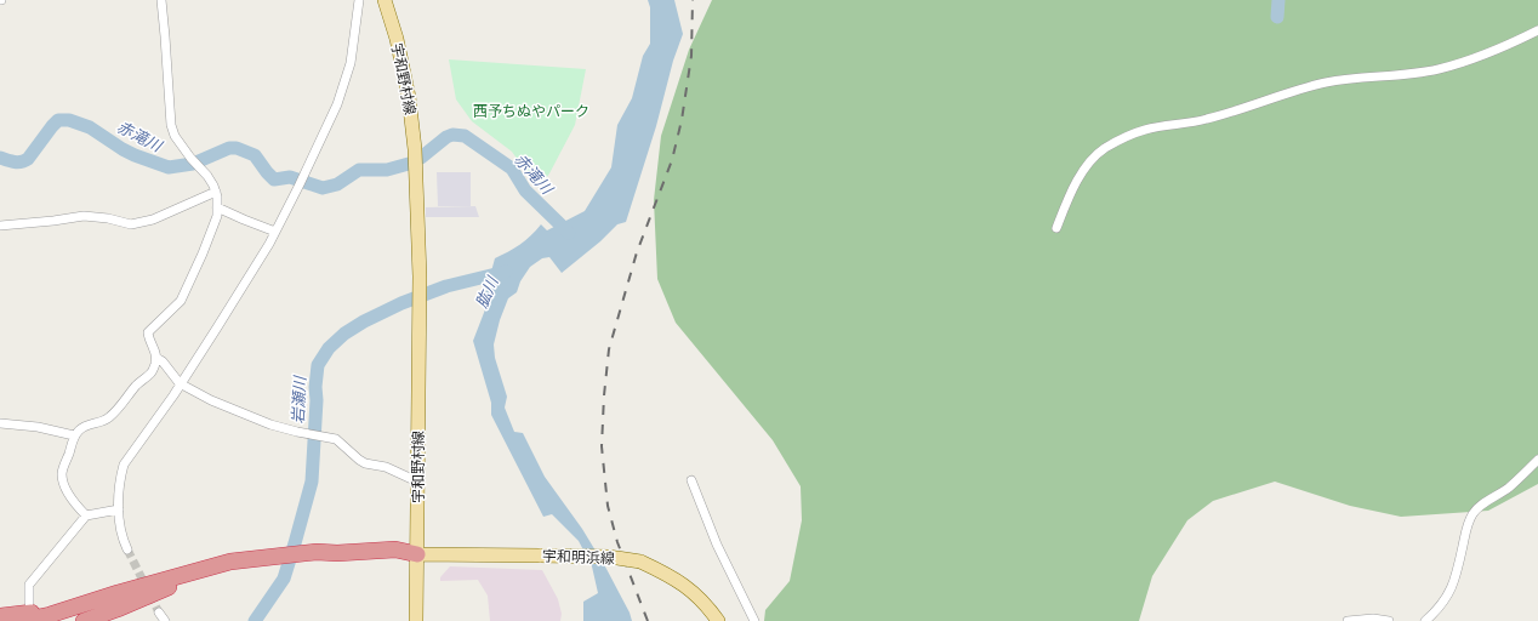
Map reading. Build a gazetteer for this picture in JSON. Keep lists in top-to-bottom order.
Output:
{
  "streets": {
    "main road": ["宇和野村線", "宇和明浜線"]
  },
  "crossings": [
    ["宇和野村線", "宇和明浜線"]
  ],
  "water": ["赤滝川", "肱川", "岩瀬川"],
  "parks": ["西予ちぬやパーク"]
}
